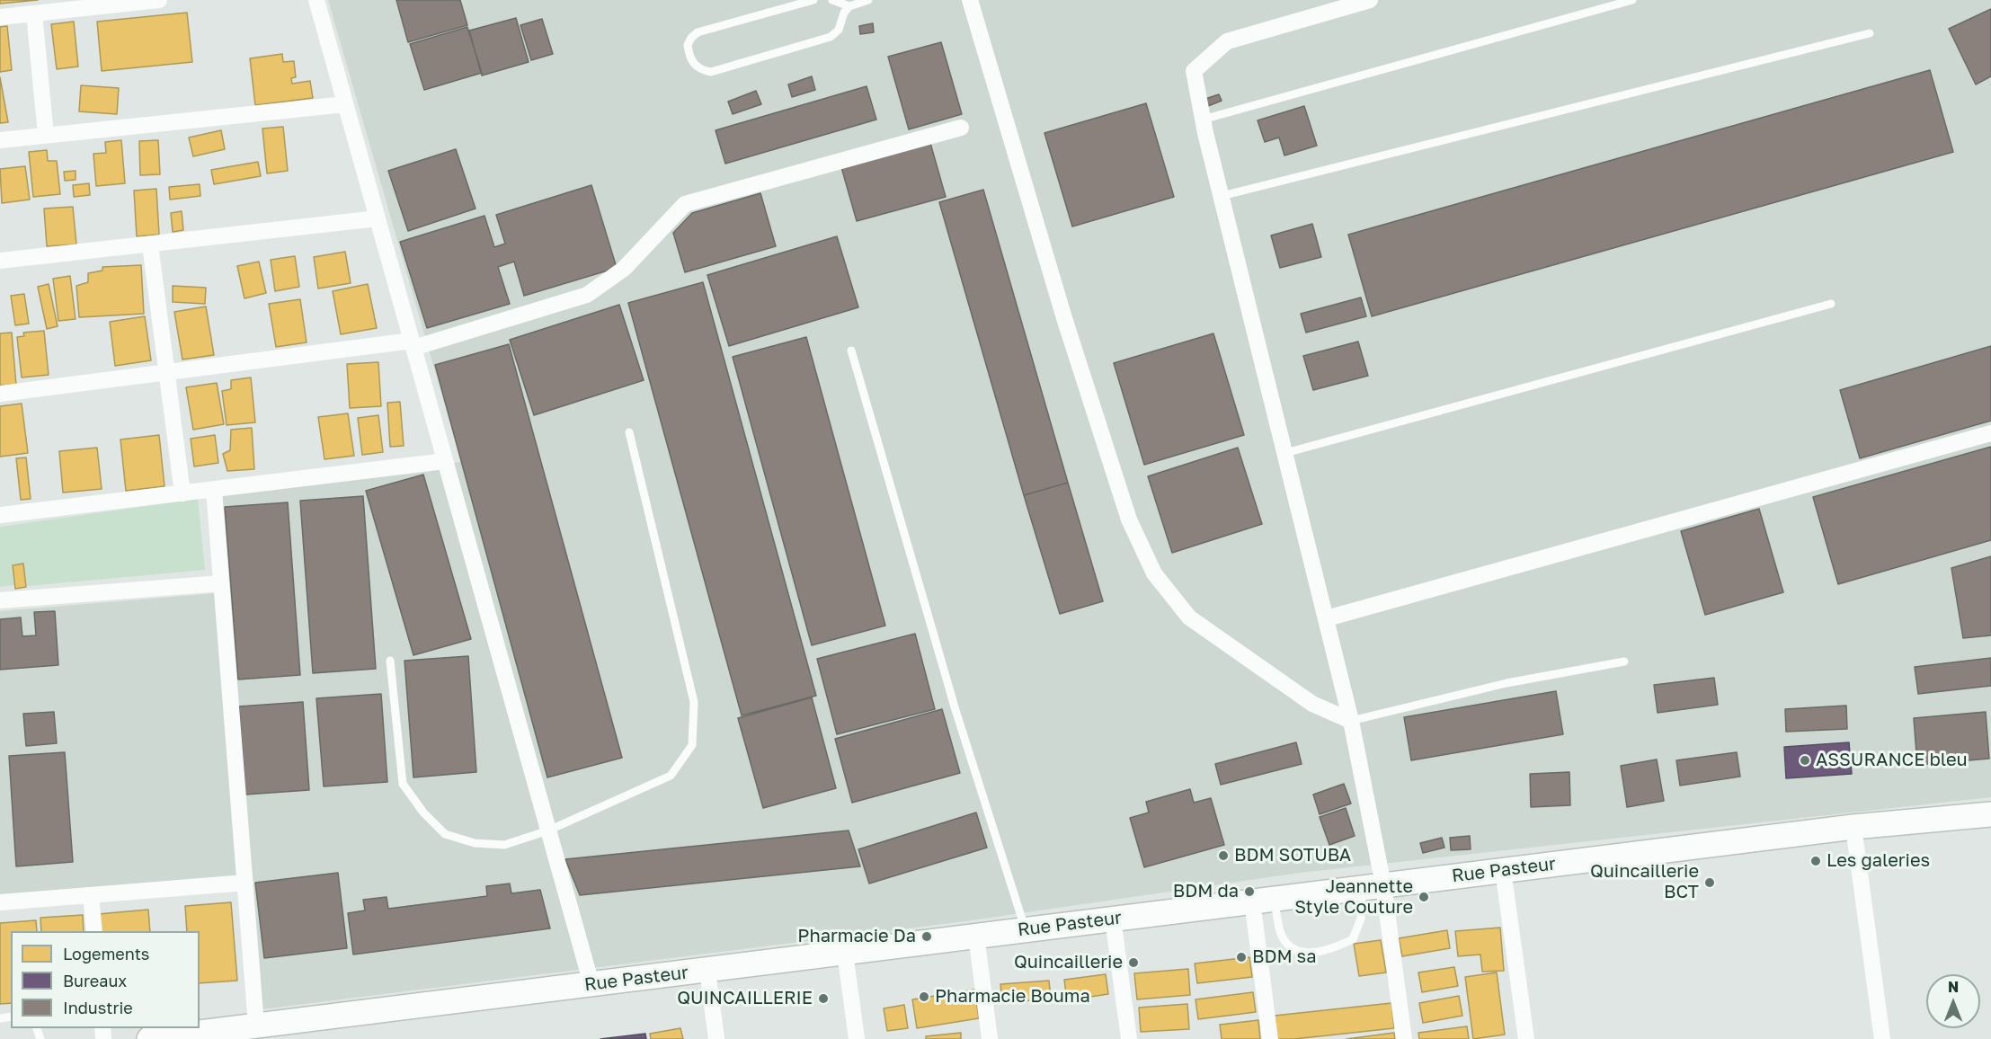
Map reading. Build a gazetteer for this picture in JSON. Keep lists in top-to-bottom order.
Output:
{
  "streets": {
    "main road": ["Rue Pasteur"]
  },
  "places": [
    "ASSURANCE bleu",
    "BDM SOTUBA",
    "Les galeries",
    "Quincaillerie BCT",
    "BDM da",
    "Jeannette Style Couture",
    "Pharmacie Da",
    "BDM sa",
    "Quincaillerie",
    "Pharmacie Bouma",
    "QUINCAILLERIE"
  ],
  "legend": ["Logements", "Bureaux", "Industrie"],
  "north": "top"
}
